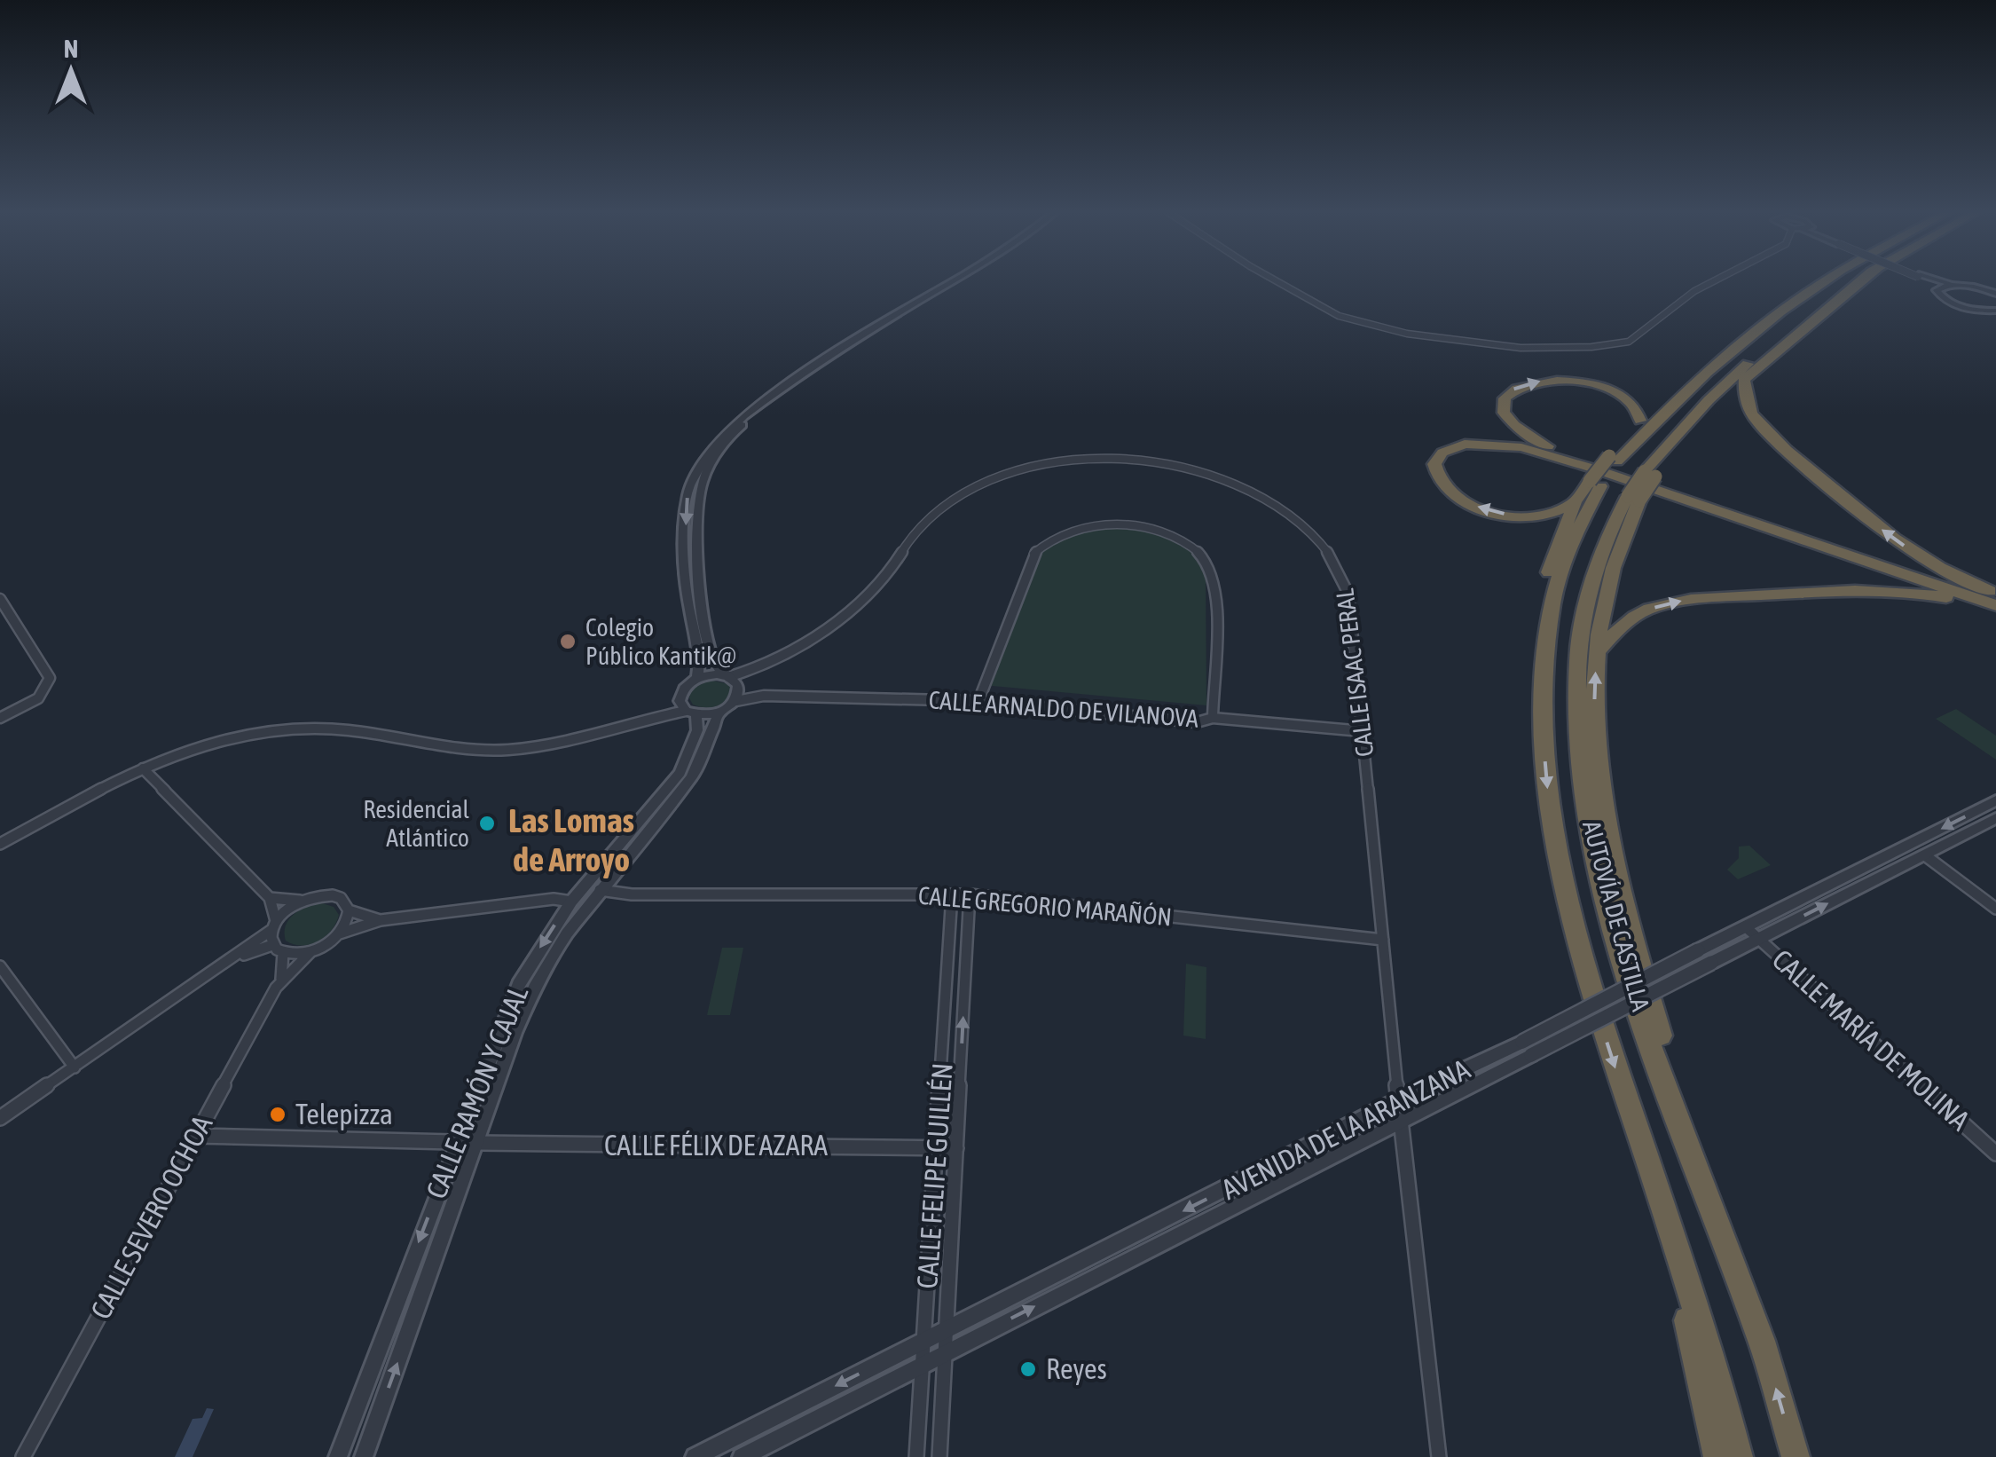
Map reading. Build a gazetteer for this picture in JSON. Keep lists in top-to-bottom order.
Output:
{
  "streets": {
    "highway": ["AUTOVÍA DE CASTILLA"],
    "street": [
      "CALLE ISAAC PERAL",
      "CALLE ARNALDO DE VILANOVA",
      "CALLE GREGORIO MARAÑÓN",
      "CALLE MARÍA DE MOLINA",
      "CALLE RAMÓN Y CAJAL",
      "AVENIDA DE LA ARANZANA",
      "CALLE FÉLIX DE AZARA",
      "CALLE FELIPE GUILLÉN",
      "CALLE SEVERO OCHOA"
    ]
  },
  "crossings": [
    ["CALLE ISAAC PERAL", "CALLE ARNALDO DE VILANOVA"],
    ["CALLE ISAAC PERAL", "CALLE GREGORIO MARAÑÓN"],
    ["CALLE ISAAC PERAL", "AVENIDA DE LA ARANZANA"],
    ["CALLE GREGORIO MARAÑÓN", "CALLE RAMÓN Y CAJAL"],
    ["CALLE GREGORIO MARAÑÓN", "CALLE FELIPE GUILLÉN"],
    ["CALLE MARÍA DE MOLINA", "AVENIDA DE LA ARANZANA"],
    ["CALLE RAMÓN Y CAJAL", "CALLE FÉLIX DE AZARA"],
    ["AVENIDA DE LA ARANZANA", "CALLE FELIPE GUILLÉN"],
    ["CALLE FÉLIX DE AZARA", "CALLE FELIPE GUILLÉN"]
  ],
  "districts": ["Las Lomas de Arroyo"],
  "places": [
    "Colegio Público Kantik@",
    "Residencial Atlántico",
    "Telepizza",
    "Reyes"
  ],
  "north": "top"
}
